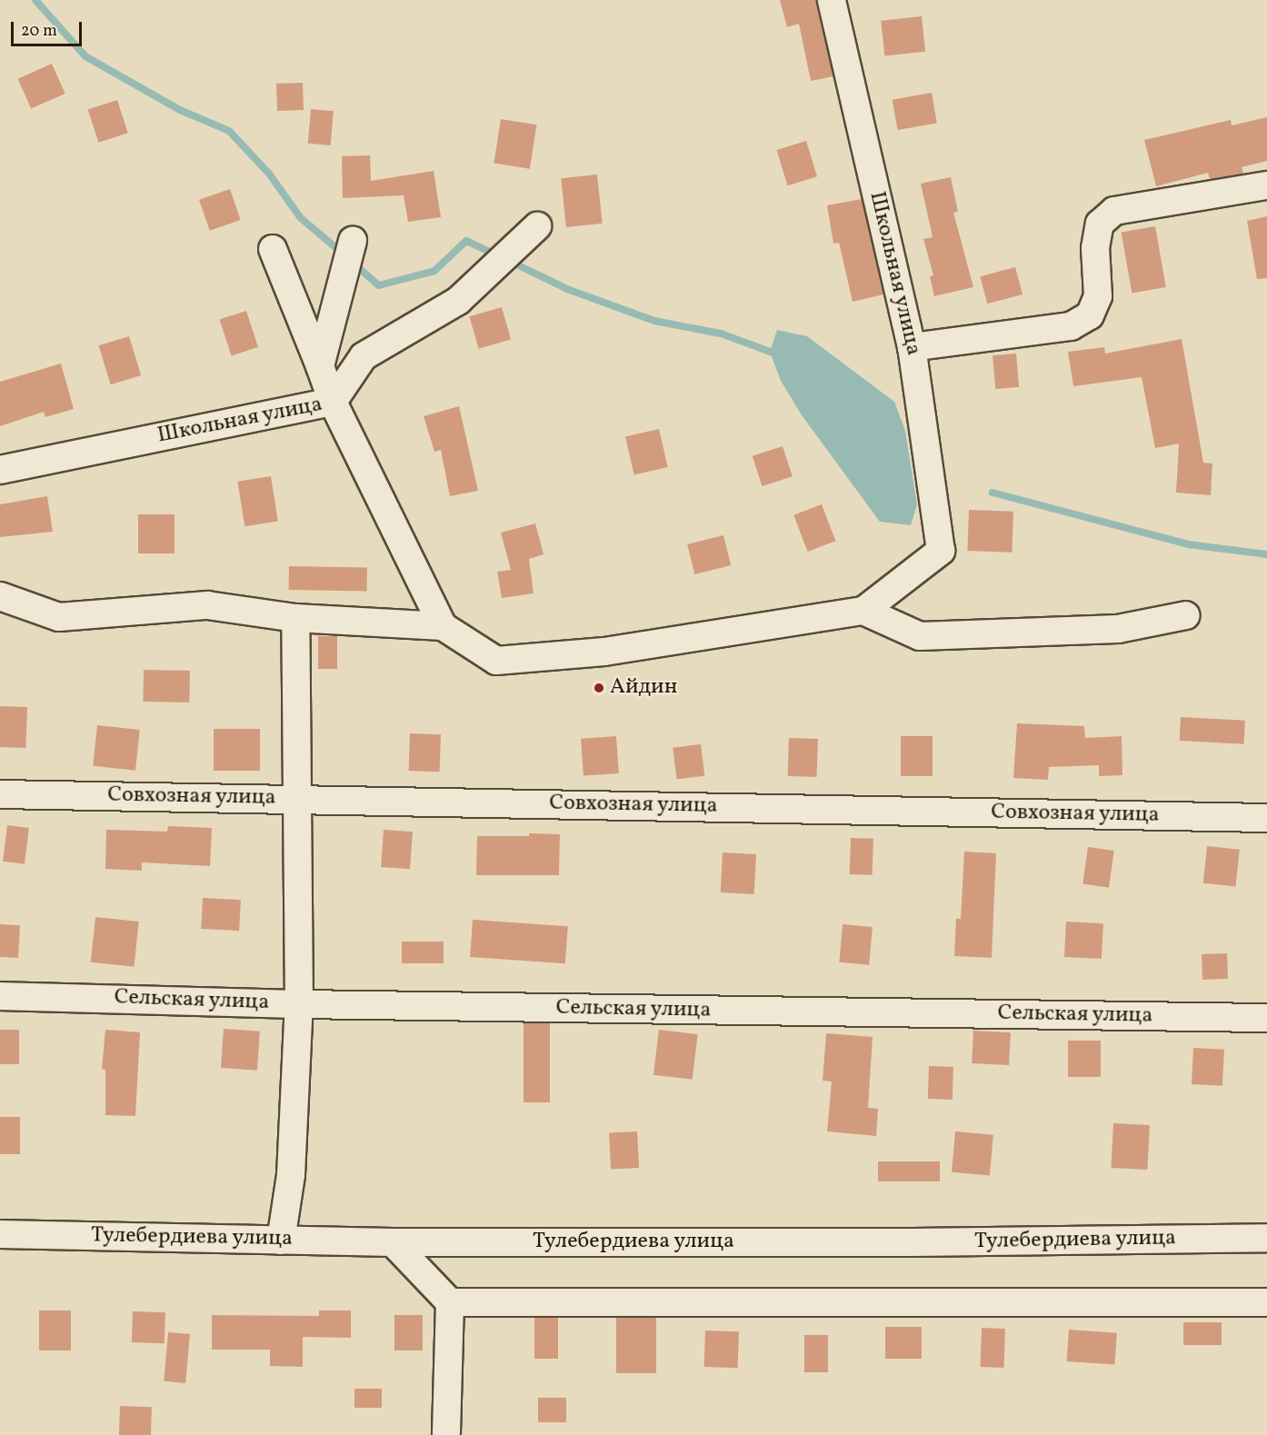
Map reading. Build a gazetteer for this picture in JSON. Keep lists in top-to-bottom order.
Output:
{
  "streets": {
    "street": [
      "Школьная улица",
      "Совхозная улица",
      "Сельская улица",
      "Тулебердиева улица"
    ]
  },
  "places": ["Айдин"],
  "scale_bar": "20 m"
}
